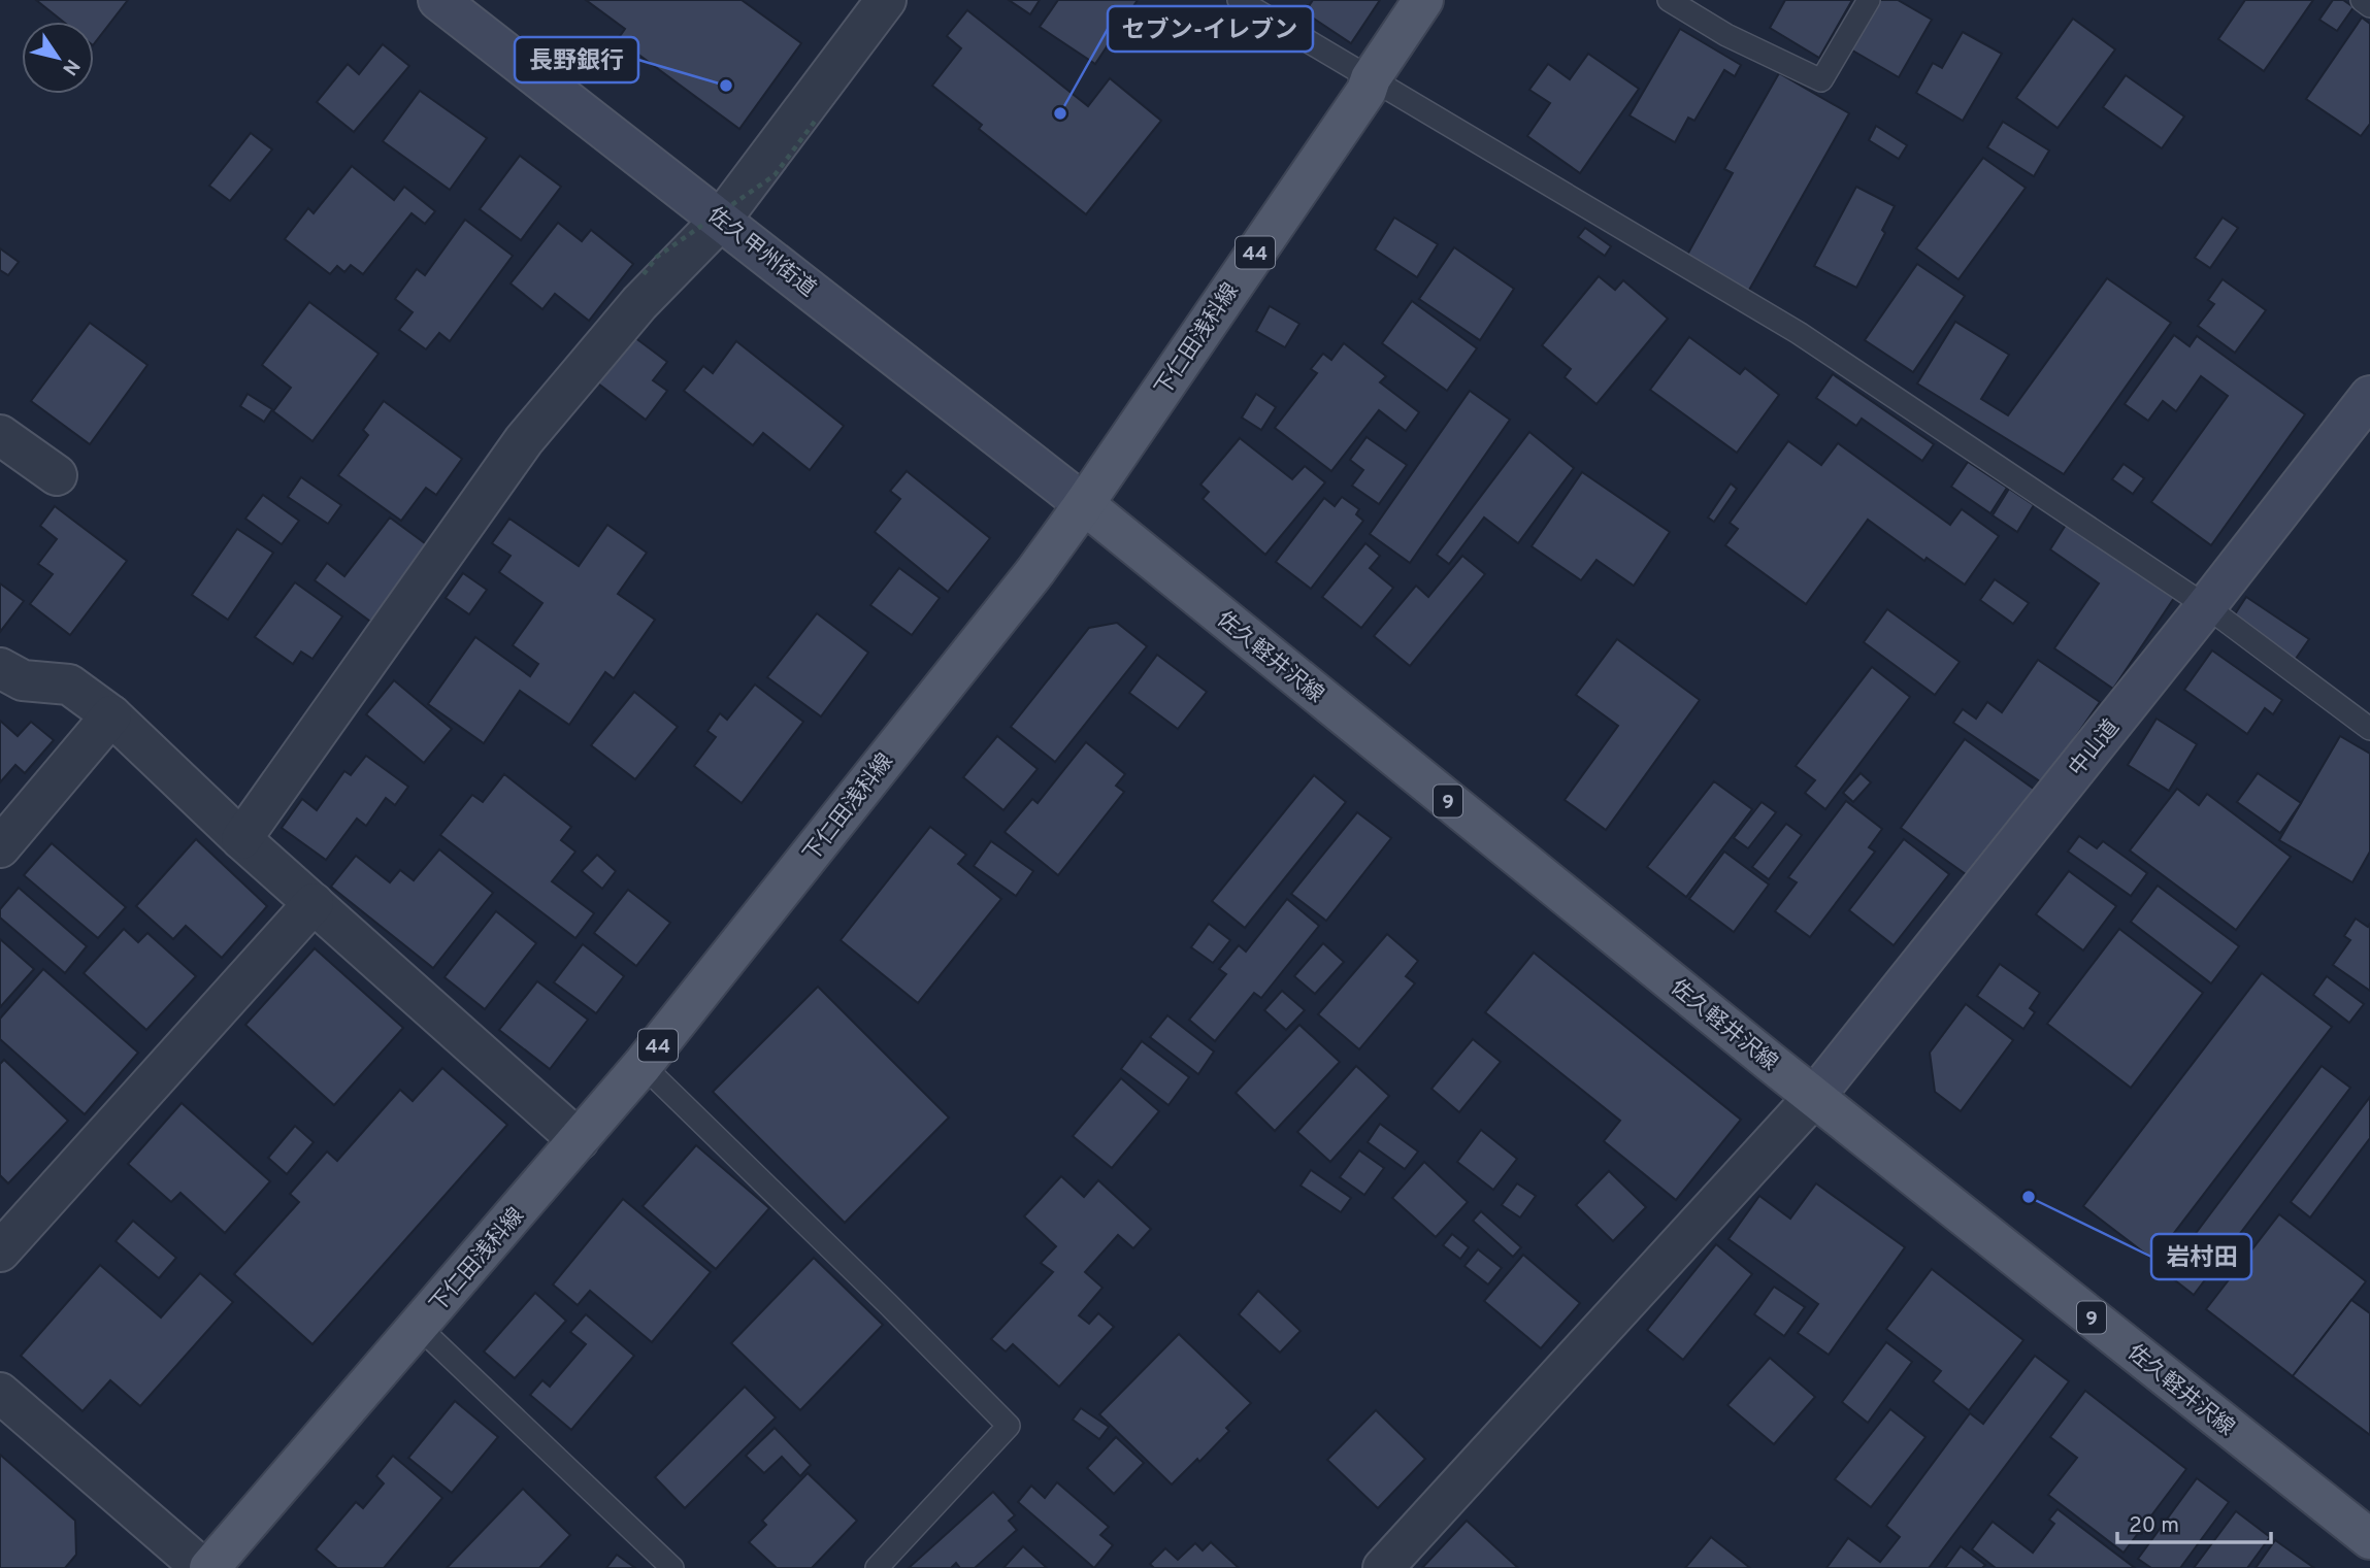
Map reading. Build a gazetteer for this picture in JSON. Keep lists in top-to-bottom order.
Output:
{
  "streets": {
    "main road": [
      "44",
      "下仁田浅科線",
      "佐久軽井沢線",
      "9"
    ],
    "street": ["佐久甲州街道", "中山道"]
  },
  "crossings": [
    ["佐久甲州街道", "下仁田浅科線"],
    ["佐久甲州街道", "佐久軽井沢線"],
    ["下仁田浅科線", "佐久軽井沢線"],
    ["佐久軽井沢線", "中山道"]
  ],
  "places": ["長野銀行", "セブン-イレブン", "岩村田"],
  "scale_bar": "20 m",
  "north": "bottom right"
}
